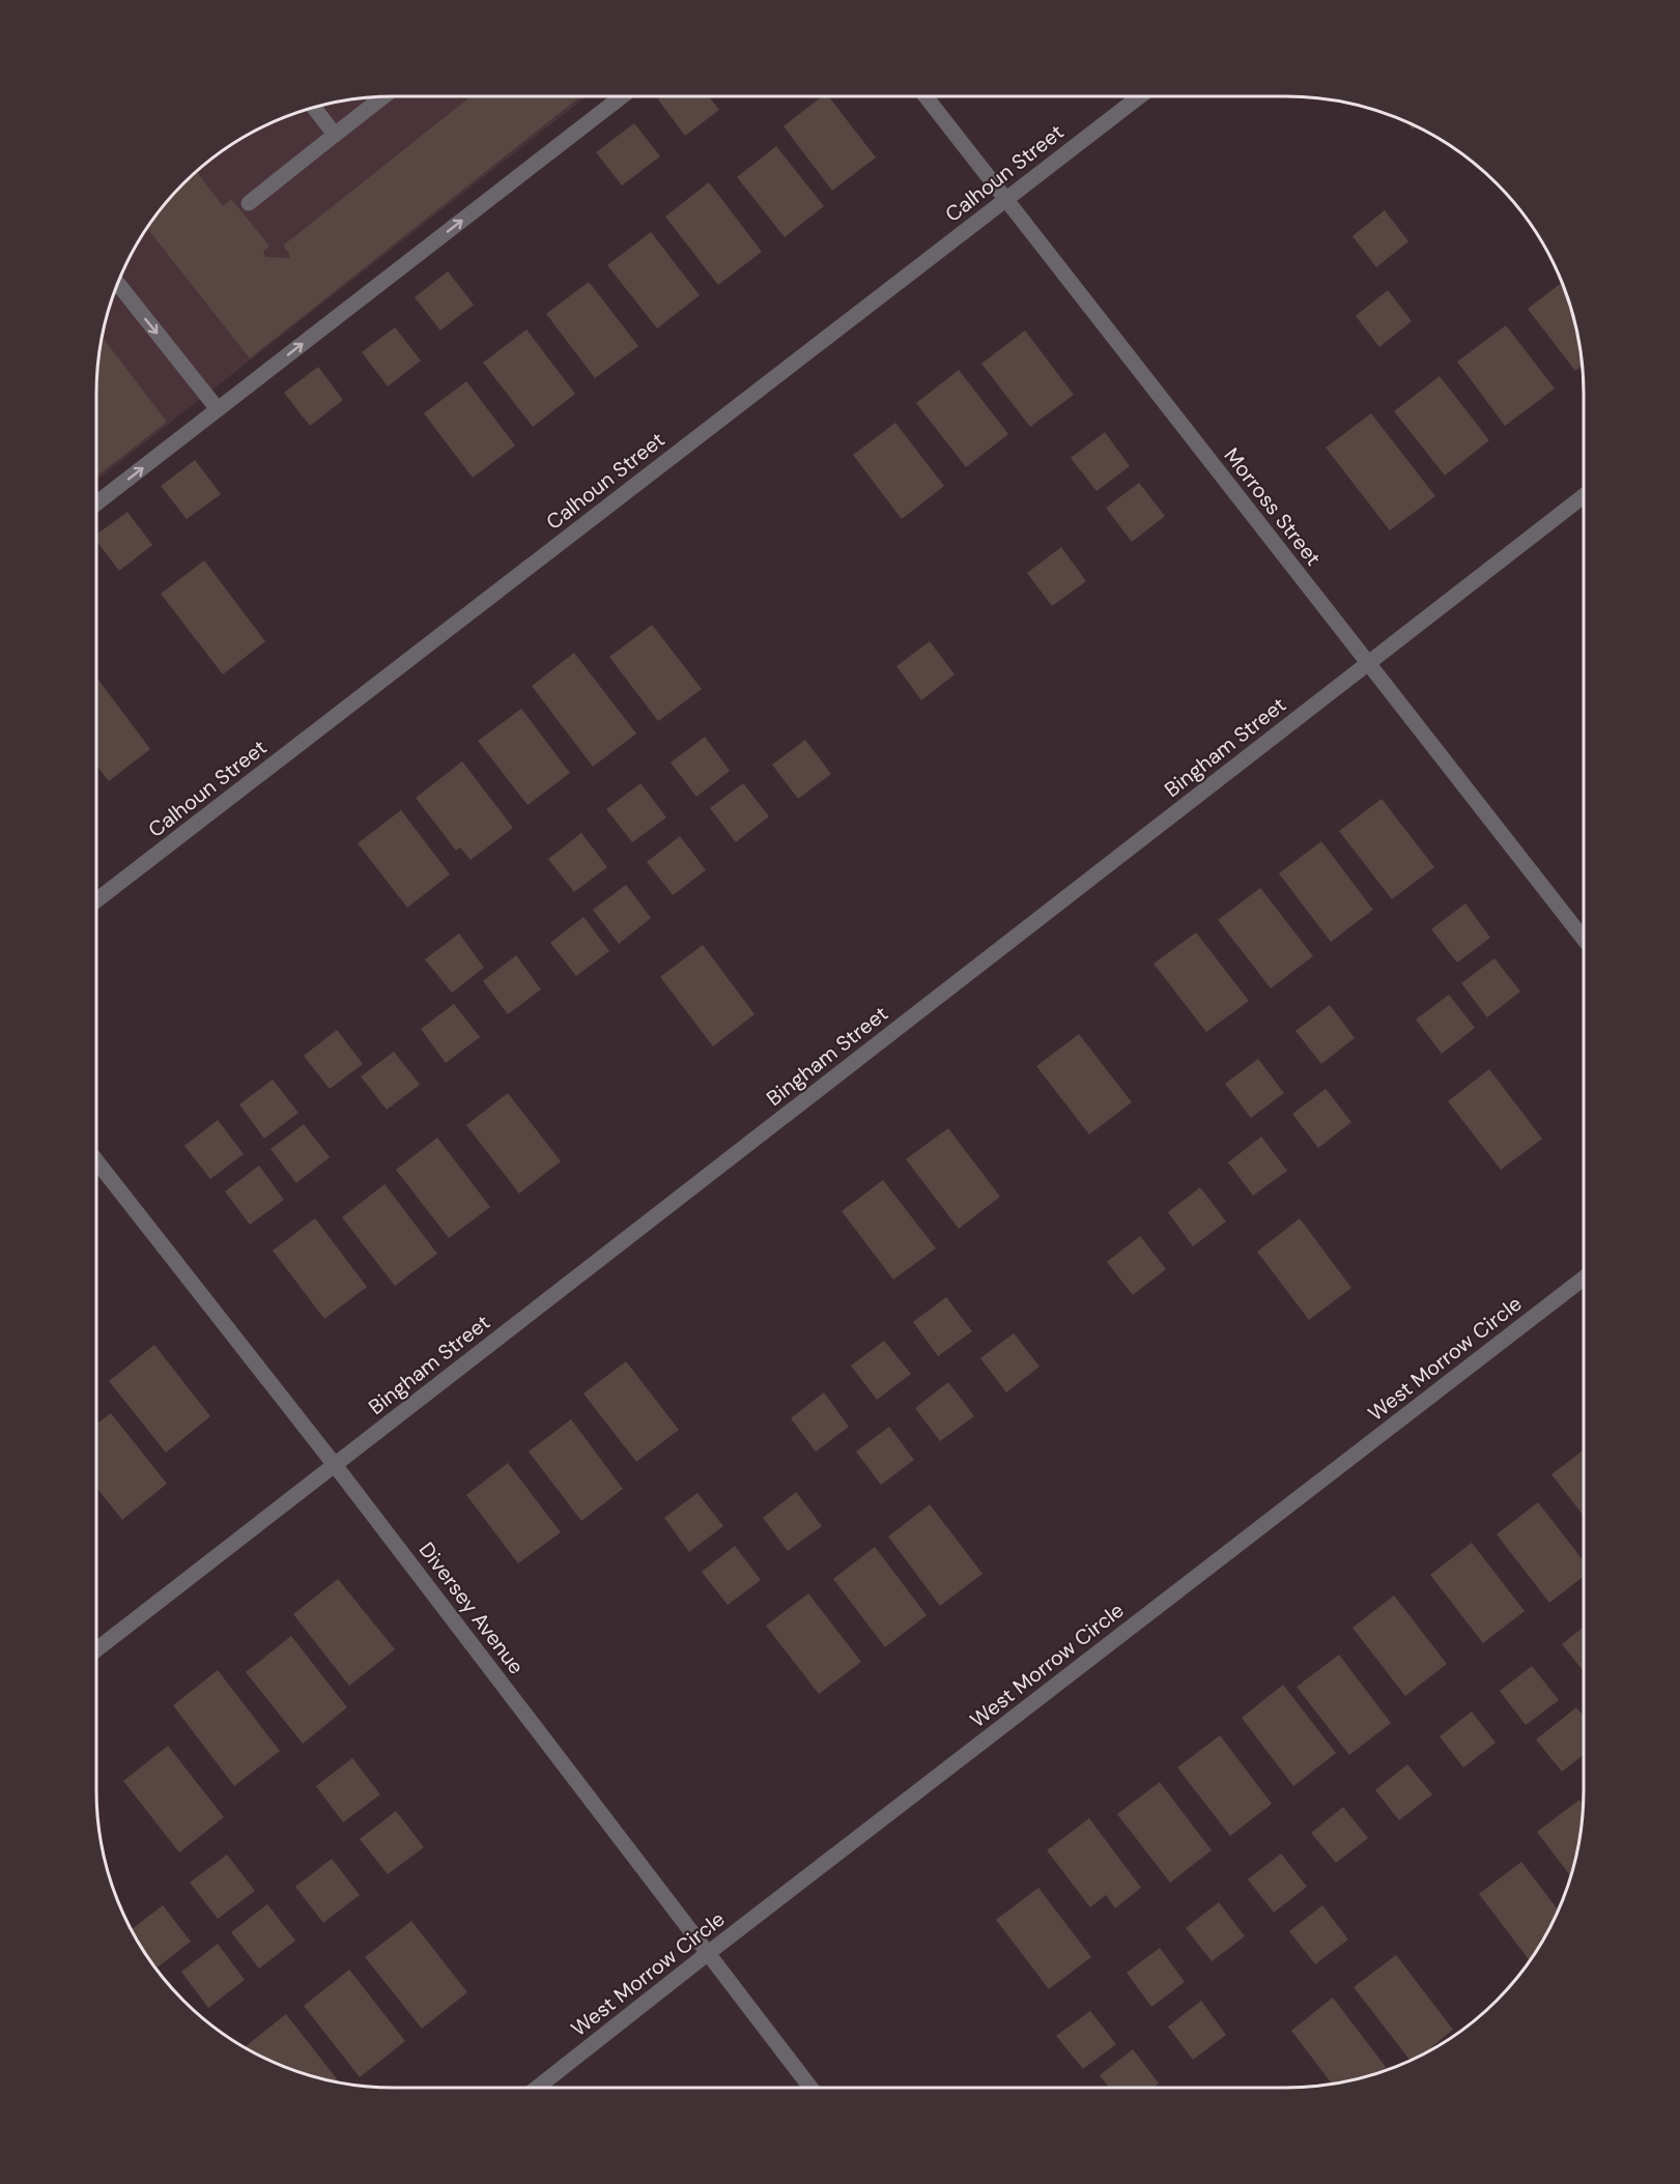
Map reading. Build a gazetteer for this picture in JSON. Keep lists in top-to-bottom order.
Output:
{
  "streets": {
    "street": [
      "Calhoun Street",
      "Morross Street",
      "Bingham Street",
      "West Morrow Circle",
      "Diversey Avenue"
    ]
  },
  "crossings": [
    ["Calhoun Street", "Morross Street"],
    ["Morross Street", "Bingham Street"],
    ["Bingham Street", "Diversey Avenue"],
    ["West Morrow Circle", "Diversey Avenue"]
  ]
}
